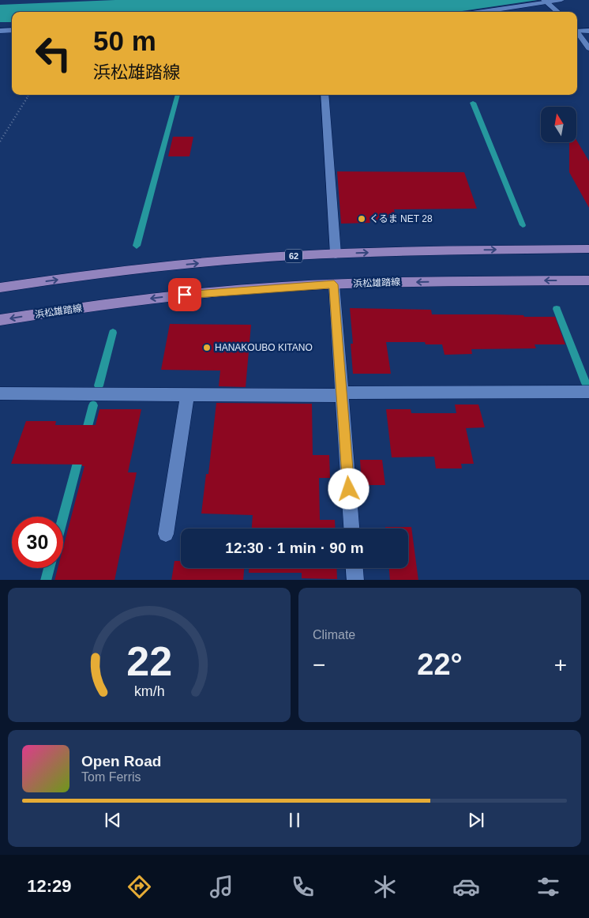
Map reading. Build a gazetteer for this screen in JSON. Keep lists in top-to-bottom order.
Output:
{
  "streets": {
    "main road": ["62", "浜松雄踏線"]
  },
  "places": ["くるま NET 28", "HANAKOUBO KITANO"],
  "north": "top",
  "page": {
    "turn": ["50 m", "浜松雄踏線"],
    "limit": "30",
    "trip": "12:30 · 1 min · 90 m",
    "tile": "Climate",
    "heat": ["−", "22°", "+"],
    "song": ["Open Road", "Tom Ferris"],
    "tabs": "12:29",
    "gauge": ["22", "km/h"]
  }
}
